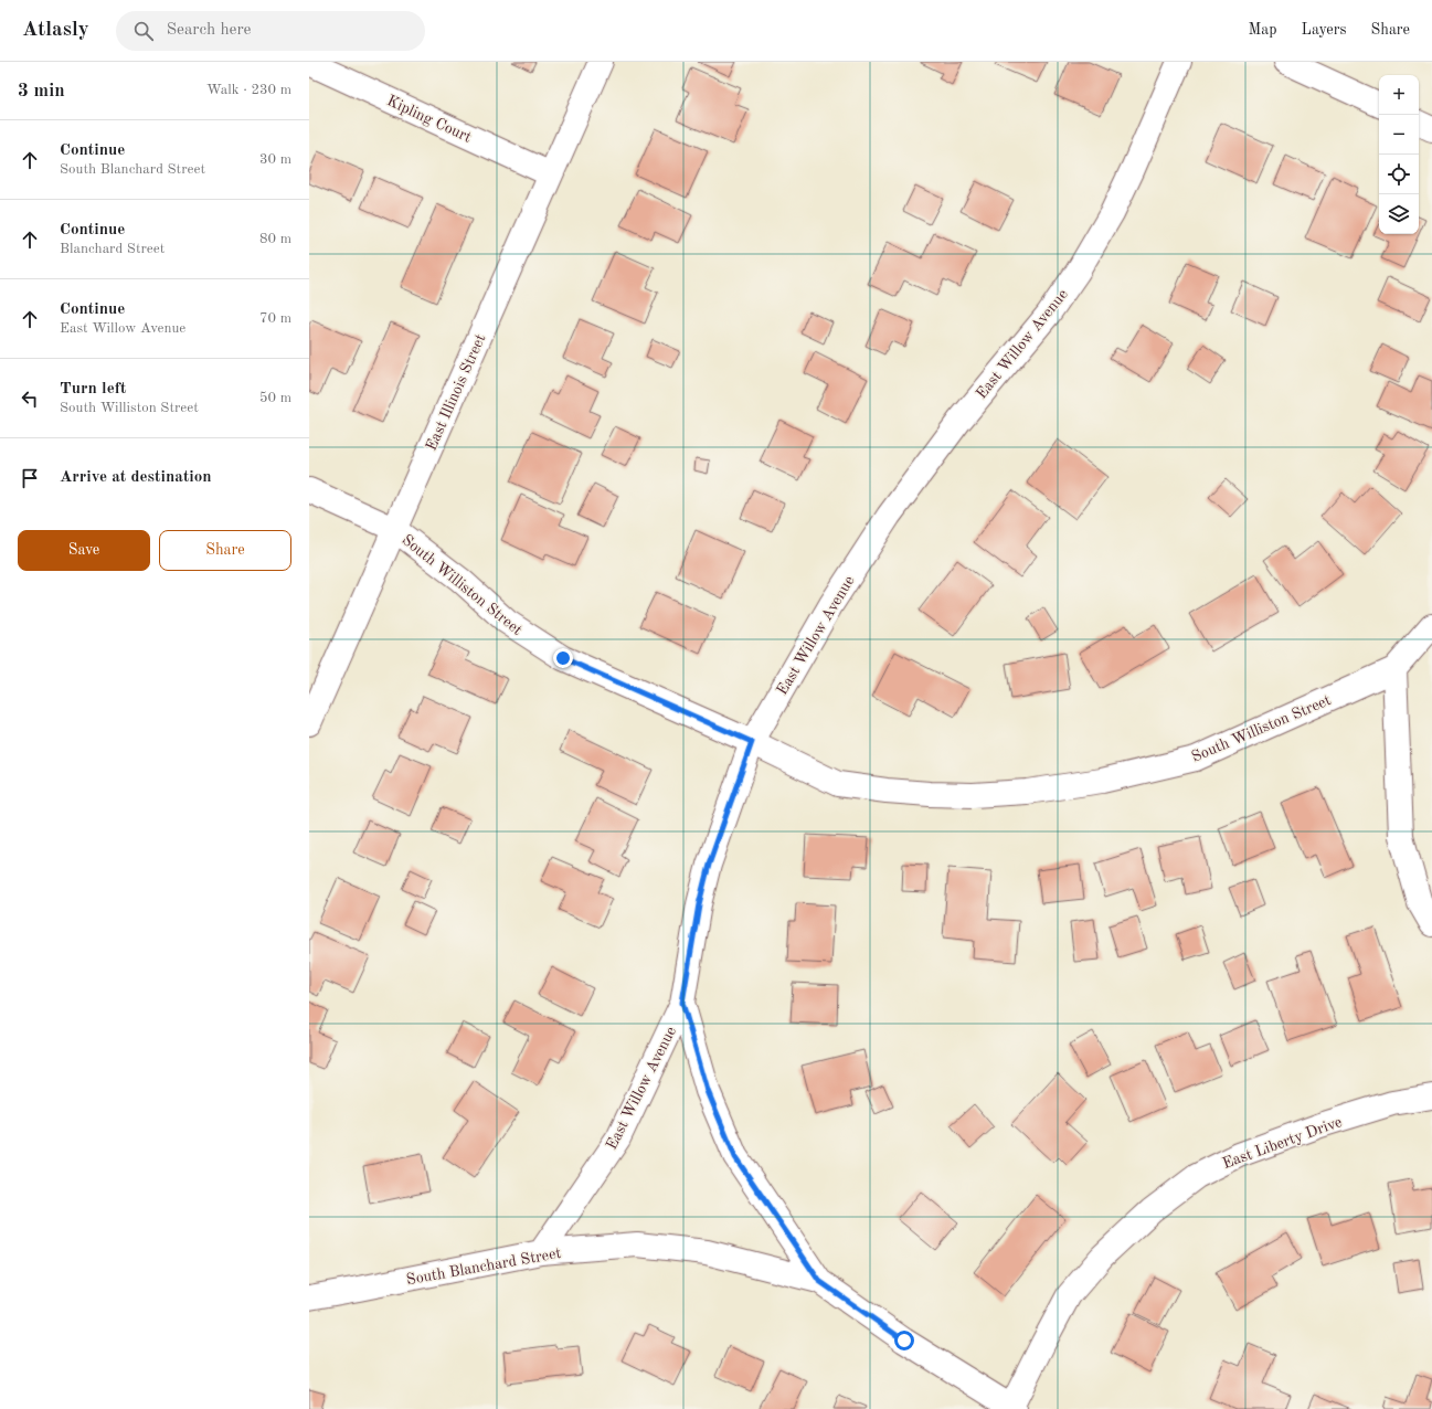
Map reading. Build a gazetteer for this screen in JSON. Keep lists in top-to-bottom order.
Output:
{
  "streets": {
    "street": [
      "Kipling Court",
      "East Willow Avenue",
      "East Illinois Street",
      "South Williston Street",
      "East Liberty Drive",
      "South Blanchard Street"
    ]
  },
  "crossings": [
    ["Kipling Court", "East Illinois Street"],
    ["East Willow Avenue", "South Williston Street"],
    ["East Willow Avenue", "South Blanchard Street"],
    ["East Illinois Street", "South Williston Street"],
    ["East Liberty Drive", "South Blanchard Street"]
  ],
  "page": {
    "header": "Atlasly",
    "search": "Search here",
    "nav": ["Map", "Layers", "Share"],
    "heading": ["3 min", "Walk · 230 m"],
    "map_buttons": ["+", "−"],
    "list": [
      ["Continue", "South Blanchard Street", "30 m"],
      ["Continue", "Blanchard Street", "80 m"],
      ["Continue", "East Willow Avenue", "70 m"],
      ["Turn left", "South Williston Street", "50 m"],
      "Arrive at destination"
    ],
    "buttons": ["Save", "Share"]
  }
}
